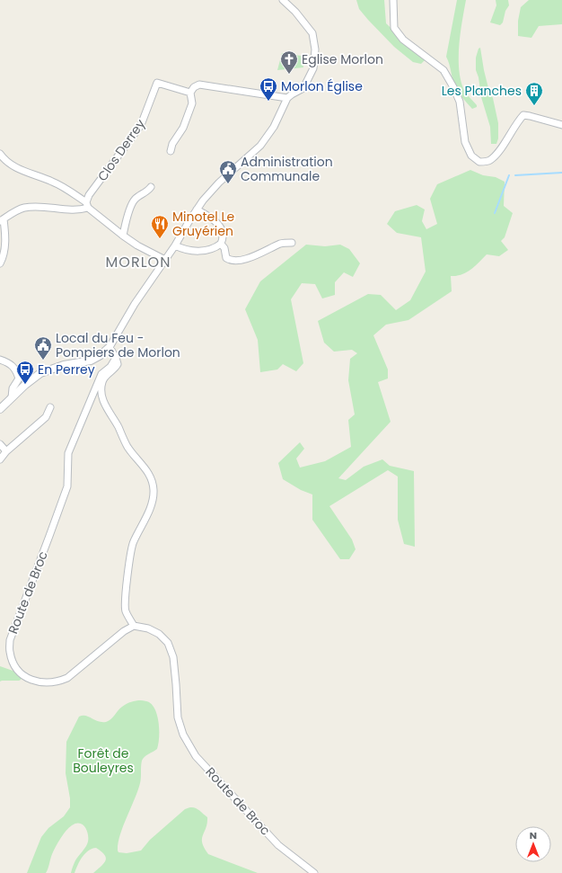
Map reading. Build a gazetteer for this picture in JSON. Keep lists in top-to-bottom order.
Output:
{
  "streets": {
    "street": ["Clos Derrey", "Route de Broc"]
  },
  "districts": ["MORLON"],
  "parks": ["Forêt de Bouleyres"],
  "places": {
    "church": ["Eglise Morlon"],
    "bus stop": ["Morlon Église", "En Perrey"],
    "building": ["Les Planches"],
    "public building": ["Administration Communale", "Local du Feu - Pompiers de Morlon"],
    "restaurant": ["Minotel Le Gruyérien"]
  },
  "north": "top"
}
